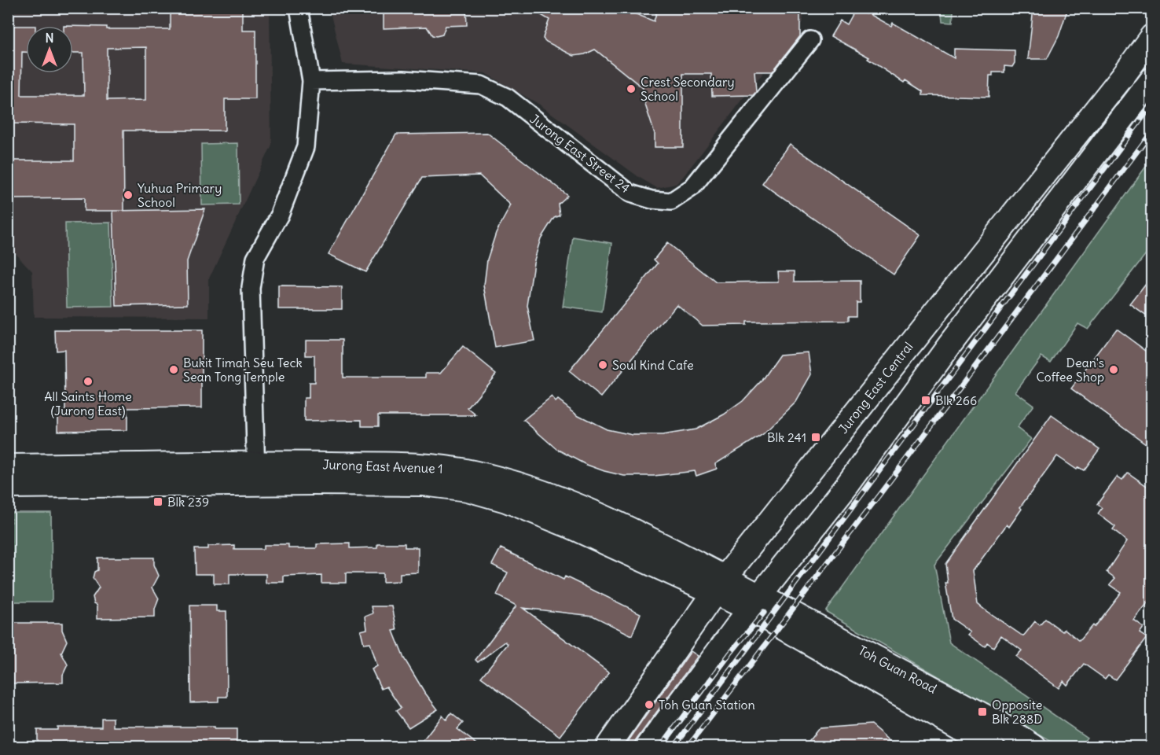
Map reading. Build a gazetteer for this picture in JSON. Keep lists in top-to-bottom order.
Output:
{
  "streets": {
    "main road": ["Jurong East Central", "Jurong East Avenue 1", "Toh Guan Road"],
    "street": ["Jurong East Street 24"]
  },
  "crossings": [
    ["Jurong East Central", "Jurong East Avenue 1"],
    ["Jurong East Avenue 1", "Toh Guan Road"]
  ],
  "places": {
    "other": [
      "Crest Secondary School",
      "Yuhua Primary School",
      "Soul Kind Cafe",
      "Bukit Timah Seu Teck Sean Tong Temple",
      "Dean's Coffee Shop",
      "All Saints Home (Jurong East)",
      "Toh Guan Station"
    ],
    "transit": [
      "Blk 266",
      "Blk 241",
      "Blk 239",
      "Opposite Blk 288D"
    ]
  },
  "north": "top"
}
